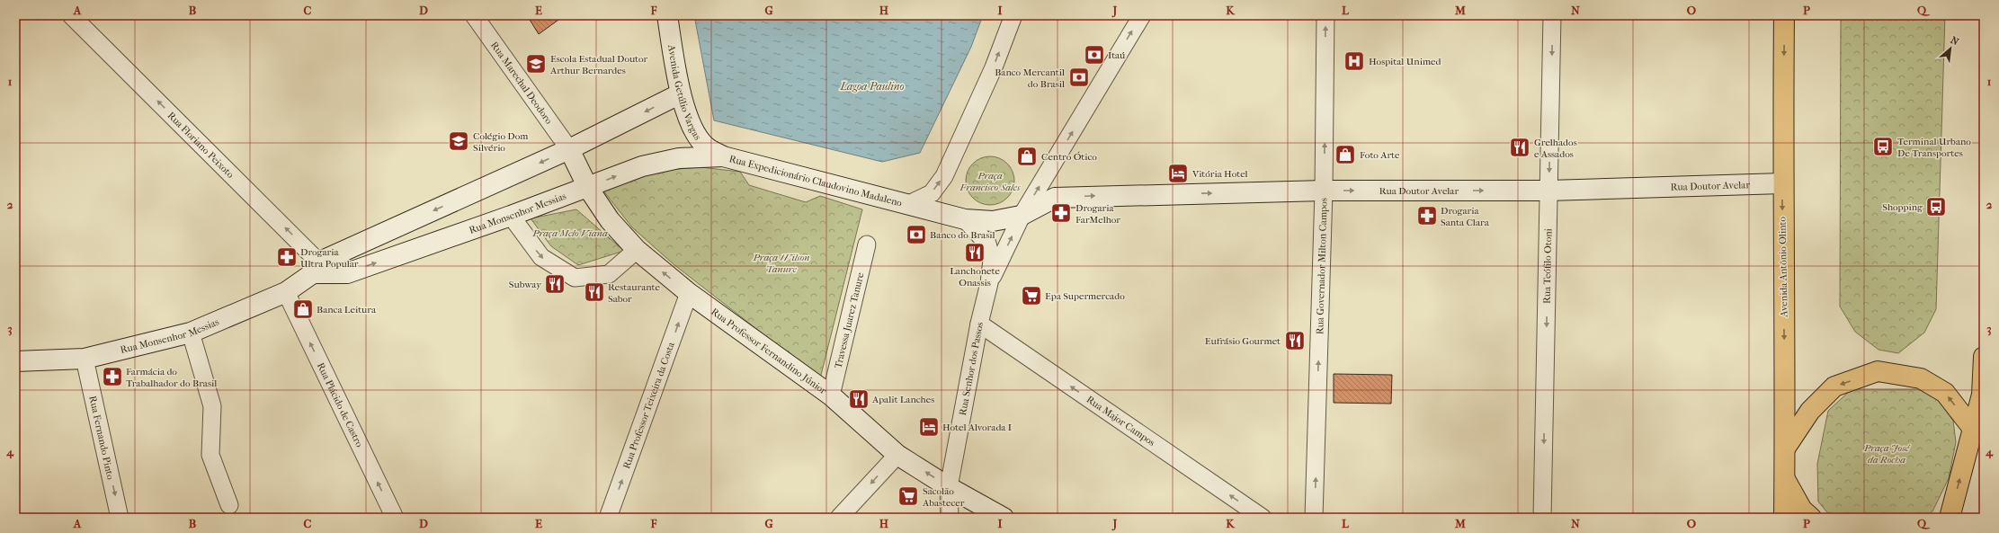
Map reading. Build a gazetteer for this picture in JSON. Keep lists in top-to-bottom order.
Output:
{
  "streets": {
    "main road": [
      "Avenida Getúlio Vargas",
      "Rua Expedicionário Claudovino Madaleno",
      "Rua Doutor Avelar",
      "Rua Monsenhor Messias",
      "Avenida Antônio Olinto",
      "Rua Professor Fernandino Júnior"
    ],
    "street": [
      "Rua Marechal Deodoro",
      "Rua Floriano Peixoto",
      "Rua Governador Milton Campos",
      "Rua Teófilo Otoni",
      "Travessa Juarez Tanure",
      "Rua Senhor dos Passos",
      "Rua Plácido de Castro",
      "Rua Professor Teixeira da Costa",
      "Rua Major Campos",
      "Rua Fernando Pinto"
    ]
  },
  "crossings": [
    ["Rua Marechal Deodoro", "Rua Monsenhor Messias"],
    ["Rua Marechal Deodoro", "Rua Professor Fernandino Júnior"],
    ["Avenida Getúlio Vargas", "Rua Expedicionário Claudovino Madaleno"],
    ["Avenida Getúlio Vargas", "Rua Monsenhor Messias"],
    ["Rua Floriano Peixoto", "Rua Monsenhor Messias"],
    ["Rua Expedicionário Claudovino Madaleno", "Rua Monsenhor Messias"],
    ["Rua Doutor Avelar", "Rua Governador Milton Campos"],
    ["Rua Doutor Avelar", "Rua Teófilo Otoni"],
    ["Rua Doutor Avelar", "Avenida Antônio Olinto"],
    ["Rua Doutor Avelar", "Rua Senhor dos Passos"],
    ["Rua Monsenhor Messias", "Rua Professor Fernandino Júnior"],
    ["Rua Monsenhor Messias", "Rua Plácido de Castro"],
    ["Rua Monsenhor Messias", "Rua Fernando Pinto"],
    ["Travessa Juarez Tanure", "Rua Professor Fernandino Júnior"],
    ["Rua Professor Fernandino Júnior", "Rua Senhor dos Passos"],
    ["Rua Professor Fernandino Júnior", "Rua Professor Teixeira da Costa"],
    ["Rua Senhor dos Passos", "Rua Major Campos"]
  ],
  "one_way": [
    "Rua Floriano Peixoto",
    "Rua Doutor Avelar",
    "Rua Governador Milton Campos",
    "Rua Teófilo Otoni",
    "Avenida Antônio Olinto",
    "Rua Professor Teixeira da Costa",
    "Rua Major Campos"
  ],
  "water": ["Lagoa Paulino"],
  "parks": [
    "Praça Francisco Sales",
    "Praça Melo Viana",
    "Praça Wilson Tanure",
    "Praça José da Rocha"
  ],
  "places": {
    "bank": ["Itaú", "Banco Mercantil do Brasil", "Banco do Brasil"],
    "hospital": ["Hospital Unimed"],
    "school or university": ["Escola Estadual Doutor Arthur Bernardes", "Colégio Dom Silvério"],
    "bus stop": ["Terminal Urbano De Transportes", "Shopping"],
    "restaurant": [
      "Grelhados e Assados",
      "Lanchonete Onassis",
      "Subway",
      "Restaurante Sabor",
      "Eufrásio Gourmet",
      "Apalit Lanches"
    ],
    "shop": ["Foto Arte", "Centro Ótico", "Banca Leitura"],
    "hotel": ["Vitória Hotel", "Hotel Alvorada I"],
    "pharmacy": [
      "Drogaria FarMelhor",
      "Drogaria Santa Clara",
      "Drogaria Ultra Popular",
      "Farmácia do Trabalhador do Brasil"
    ],
    "supermarket": ["Epa Supermercado", "Sacolão Abastecer"]
  },
  "north": "top right",
  "grid": {
    "columns": [
      "A",
      "B",
      "C",
      "D",
      "E",
      "F",
      "G",
      "H",
      "I",
      "J",
      "K",
      "L",
      "M",
      "N",
      "O",
      "P",
      "Q"
    ],
    "rows": [
      "1",
      "2",
      "3",
      "4"
    ]
  }
}
